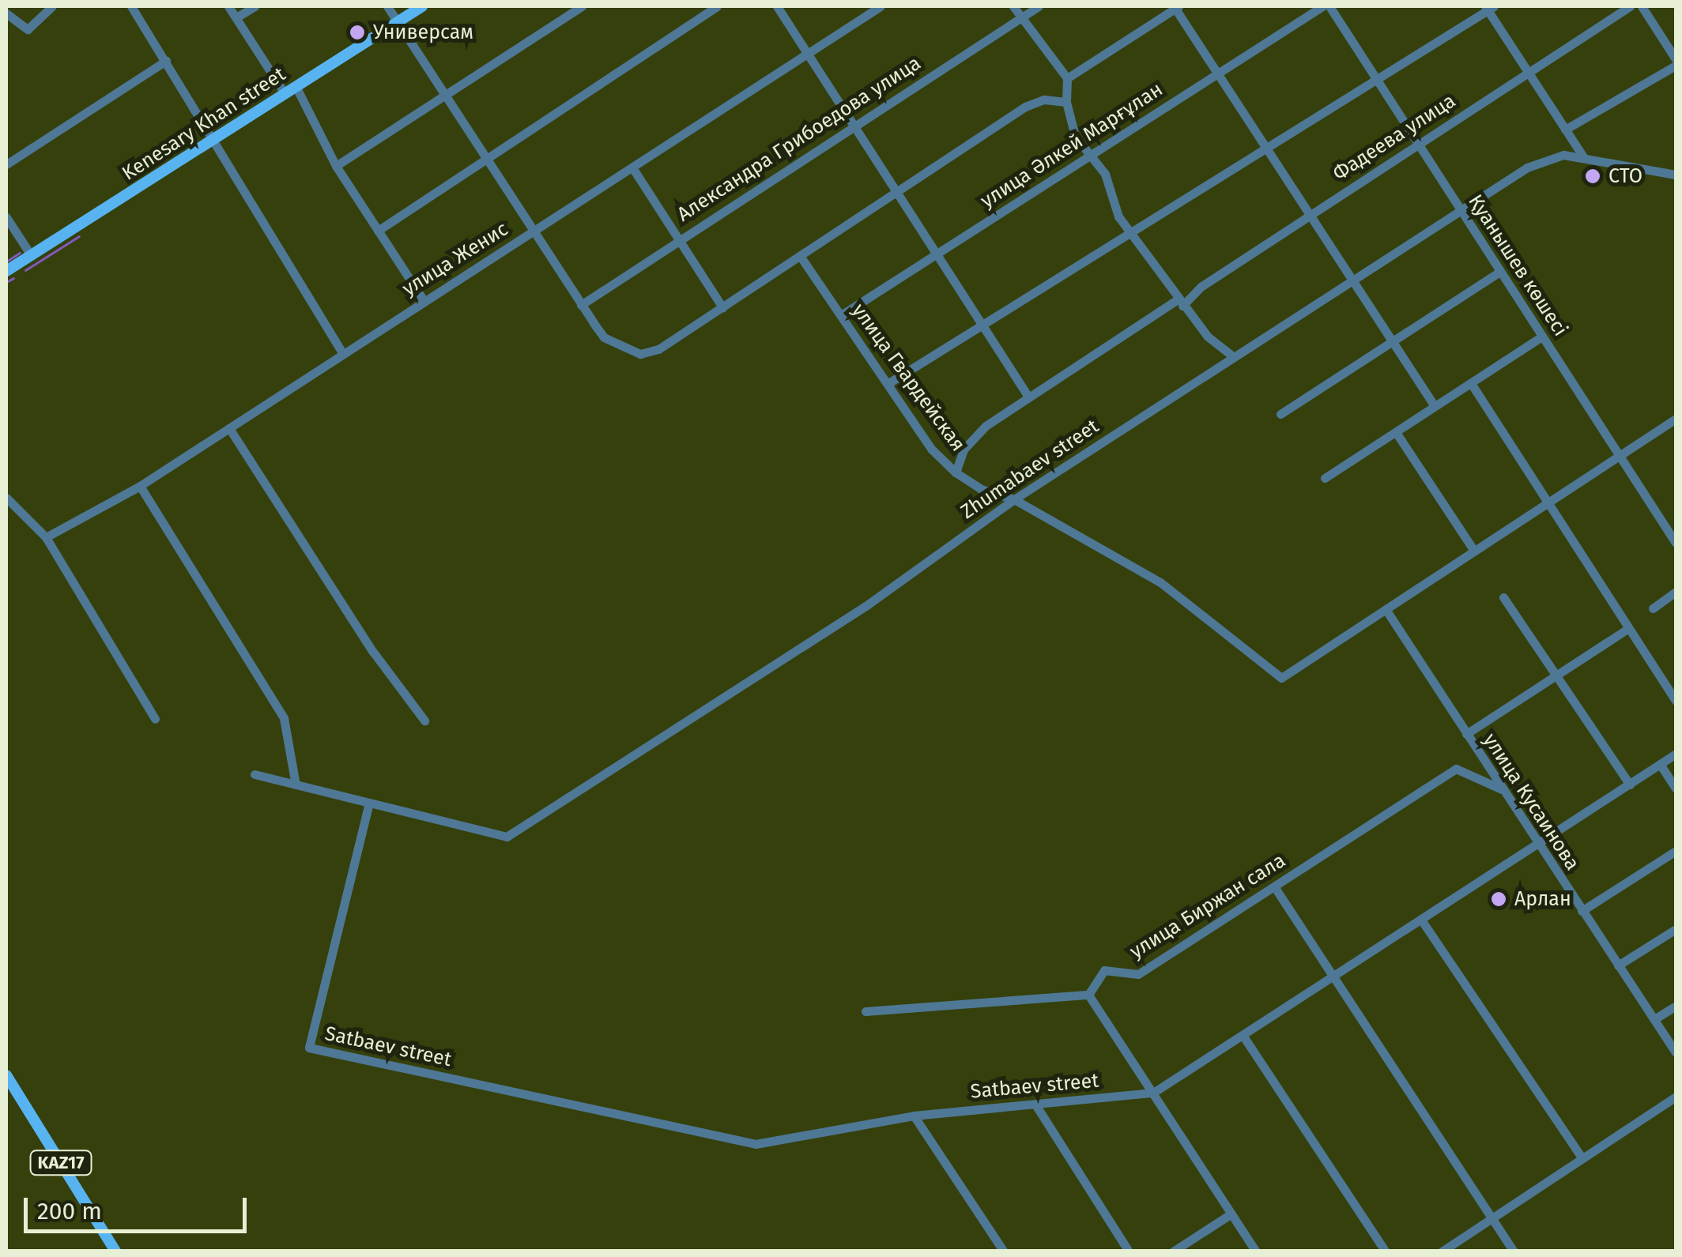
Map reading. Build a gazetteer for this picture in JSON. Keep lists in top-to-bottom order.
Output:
{
  "streets": {
    "main road": ["Kenesary Khan street", "KAZ17"],
    "street": [
      "Фадеева улица",
      "Александра Грибоедова улица",
      "улица Әлкей Марғұлан",
      "улица Женис",
      "Қуанышев көшесі",
      "улица Гвардейская",
      "Zhumabaev street",
      "улица Кусаинова",
      "улица Биржан сала",
      "Satbaev street"
    ]
  },
  "crossings": [
    ["Фадеева улица", "Қуанышев көшесі"],
    ["Фадеева улица", "улица Гвардейская"],
    ["улица Әлкей Марғұлан", "улица Гвардейская"],
    ["Қуанышев көшесі", "Zhumabaev street"],
    ["улица Гвардейская", "Zhumabaev street"],
    ["улица Гвардейская", "улица Кусаинова"],
    ["Zhumabaev street", "Satbaev street"],
    ["улица Кусаинова", "улица Биржан сала"],
    ["улица Кусаинова", "Satbaev street"]
  ],
  "places": ["Универсам", "СТО", "Арлан"],
  "scale_bar": "200 m"
}
